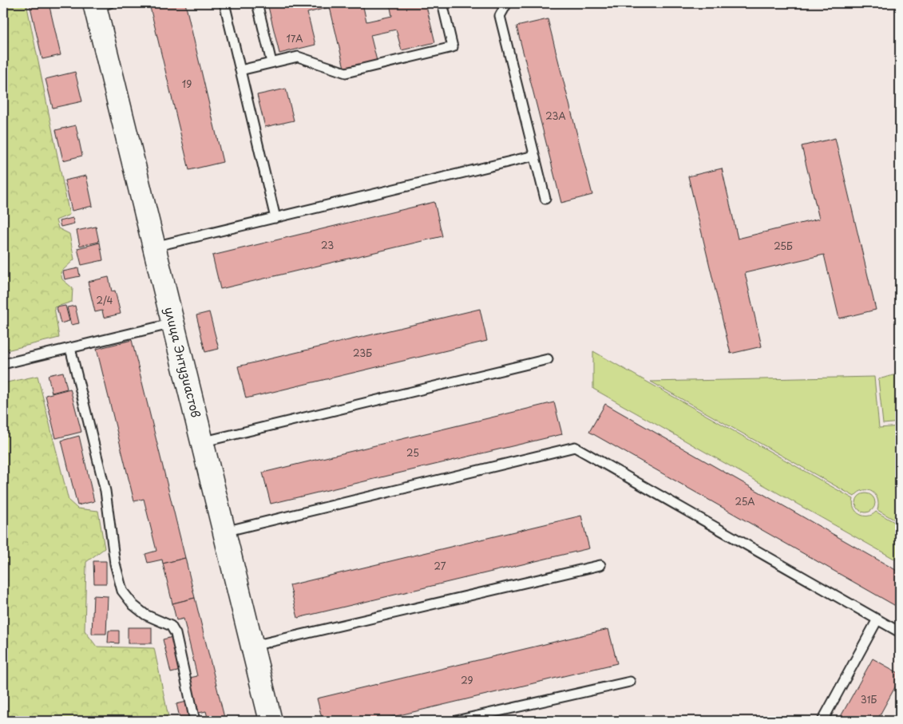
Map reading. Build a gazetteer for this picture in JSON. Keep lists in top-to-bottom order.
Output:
{
  "streets": {
    "main road": ["улица Энтузиастов"]
  },
  "house_numbers": [
    "17А",
    "19",
    "23А",
    "23",
    "25Б",
    "2/4",
    "23Б",
    "25",
    "25А",
    "27",
    "29",
    "31Б"
  ]
}
